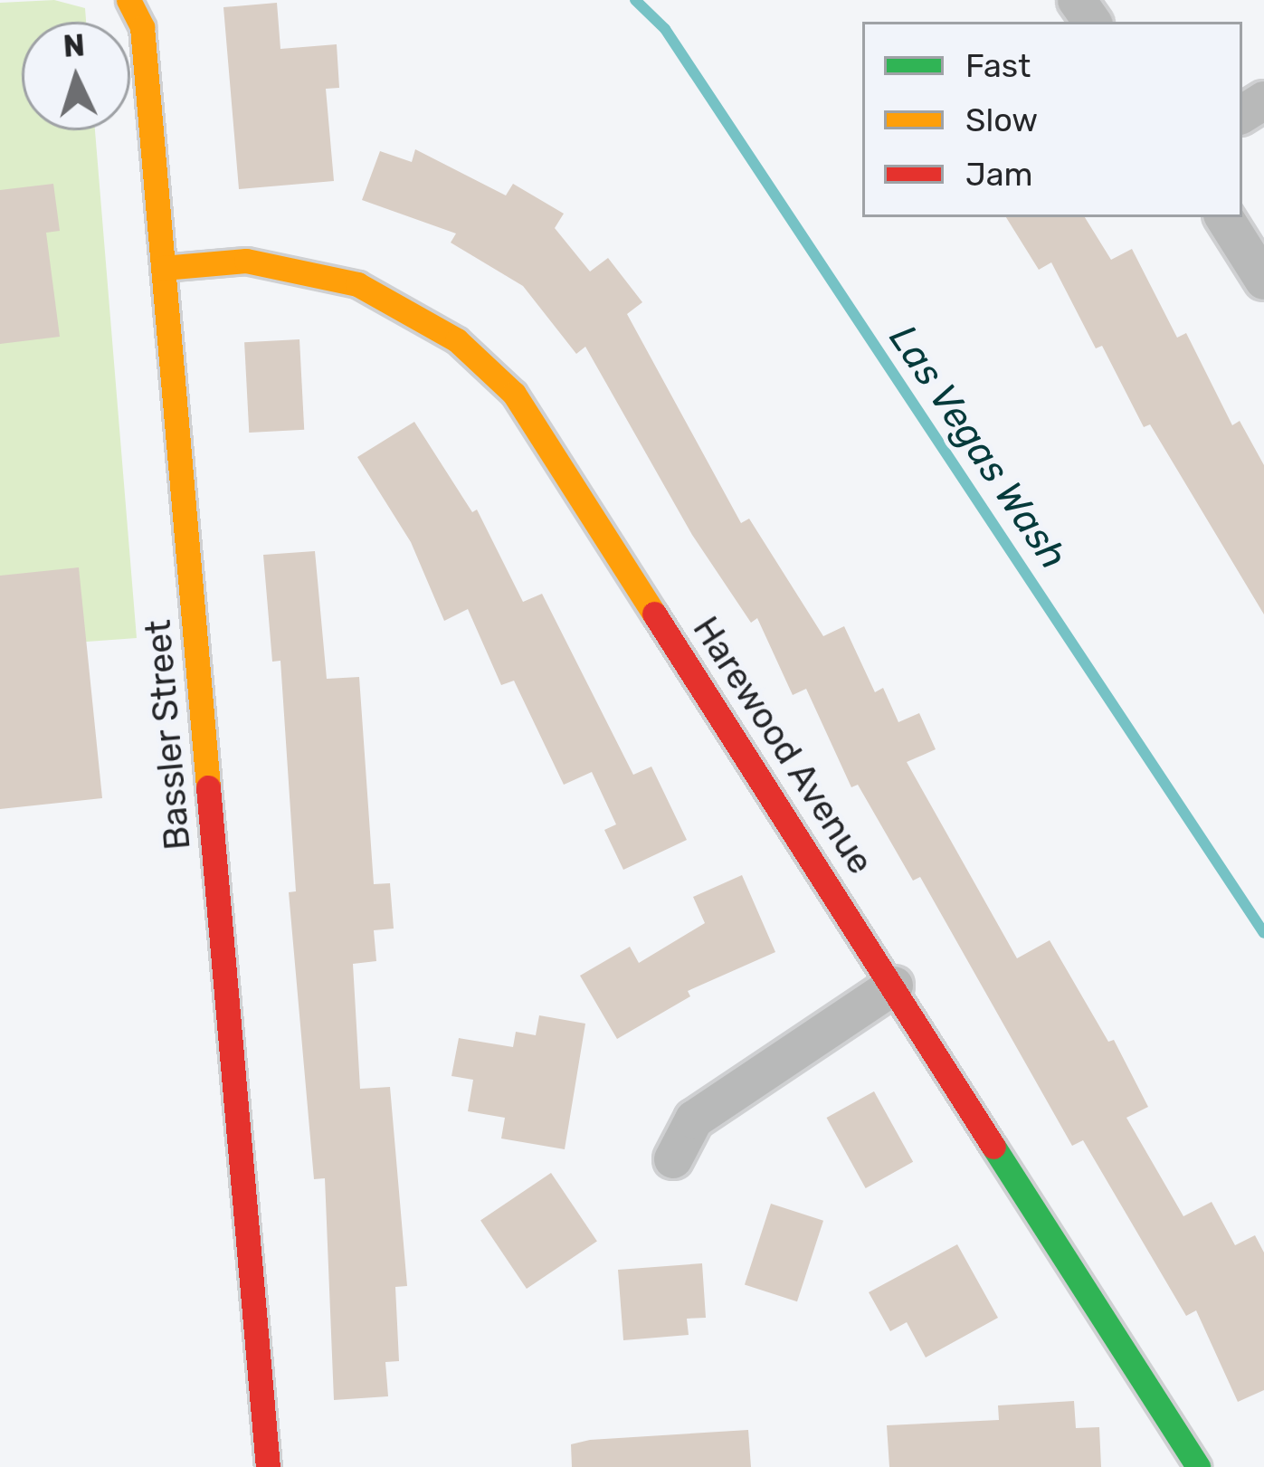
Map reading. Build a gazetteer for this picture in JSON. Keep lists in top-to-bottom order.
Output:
{
  "streets": {
    "street": ["Bassler Street", "Harewood Avenue"]
  },
  "crossings": [
    ["Bassler Street", "Harewood Avenue"]
  ],
  "water": ["Las Vegas Wash"],
  "legend": ["Fast", "Slow", "Jam"],
  "north": "top"
}
